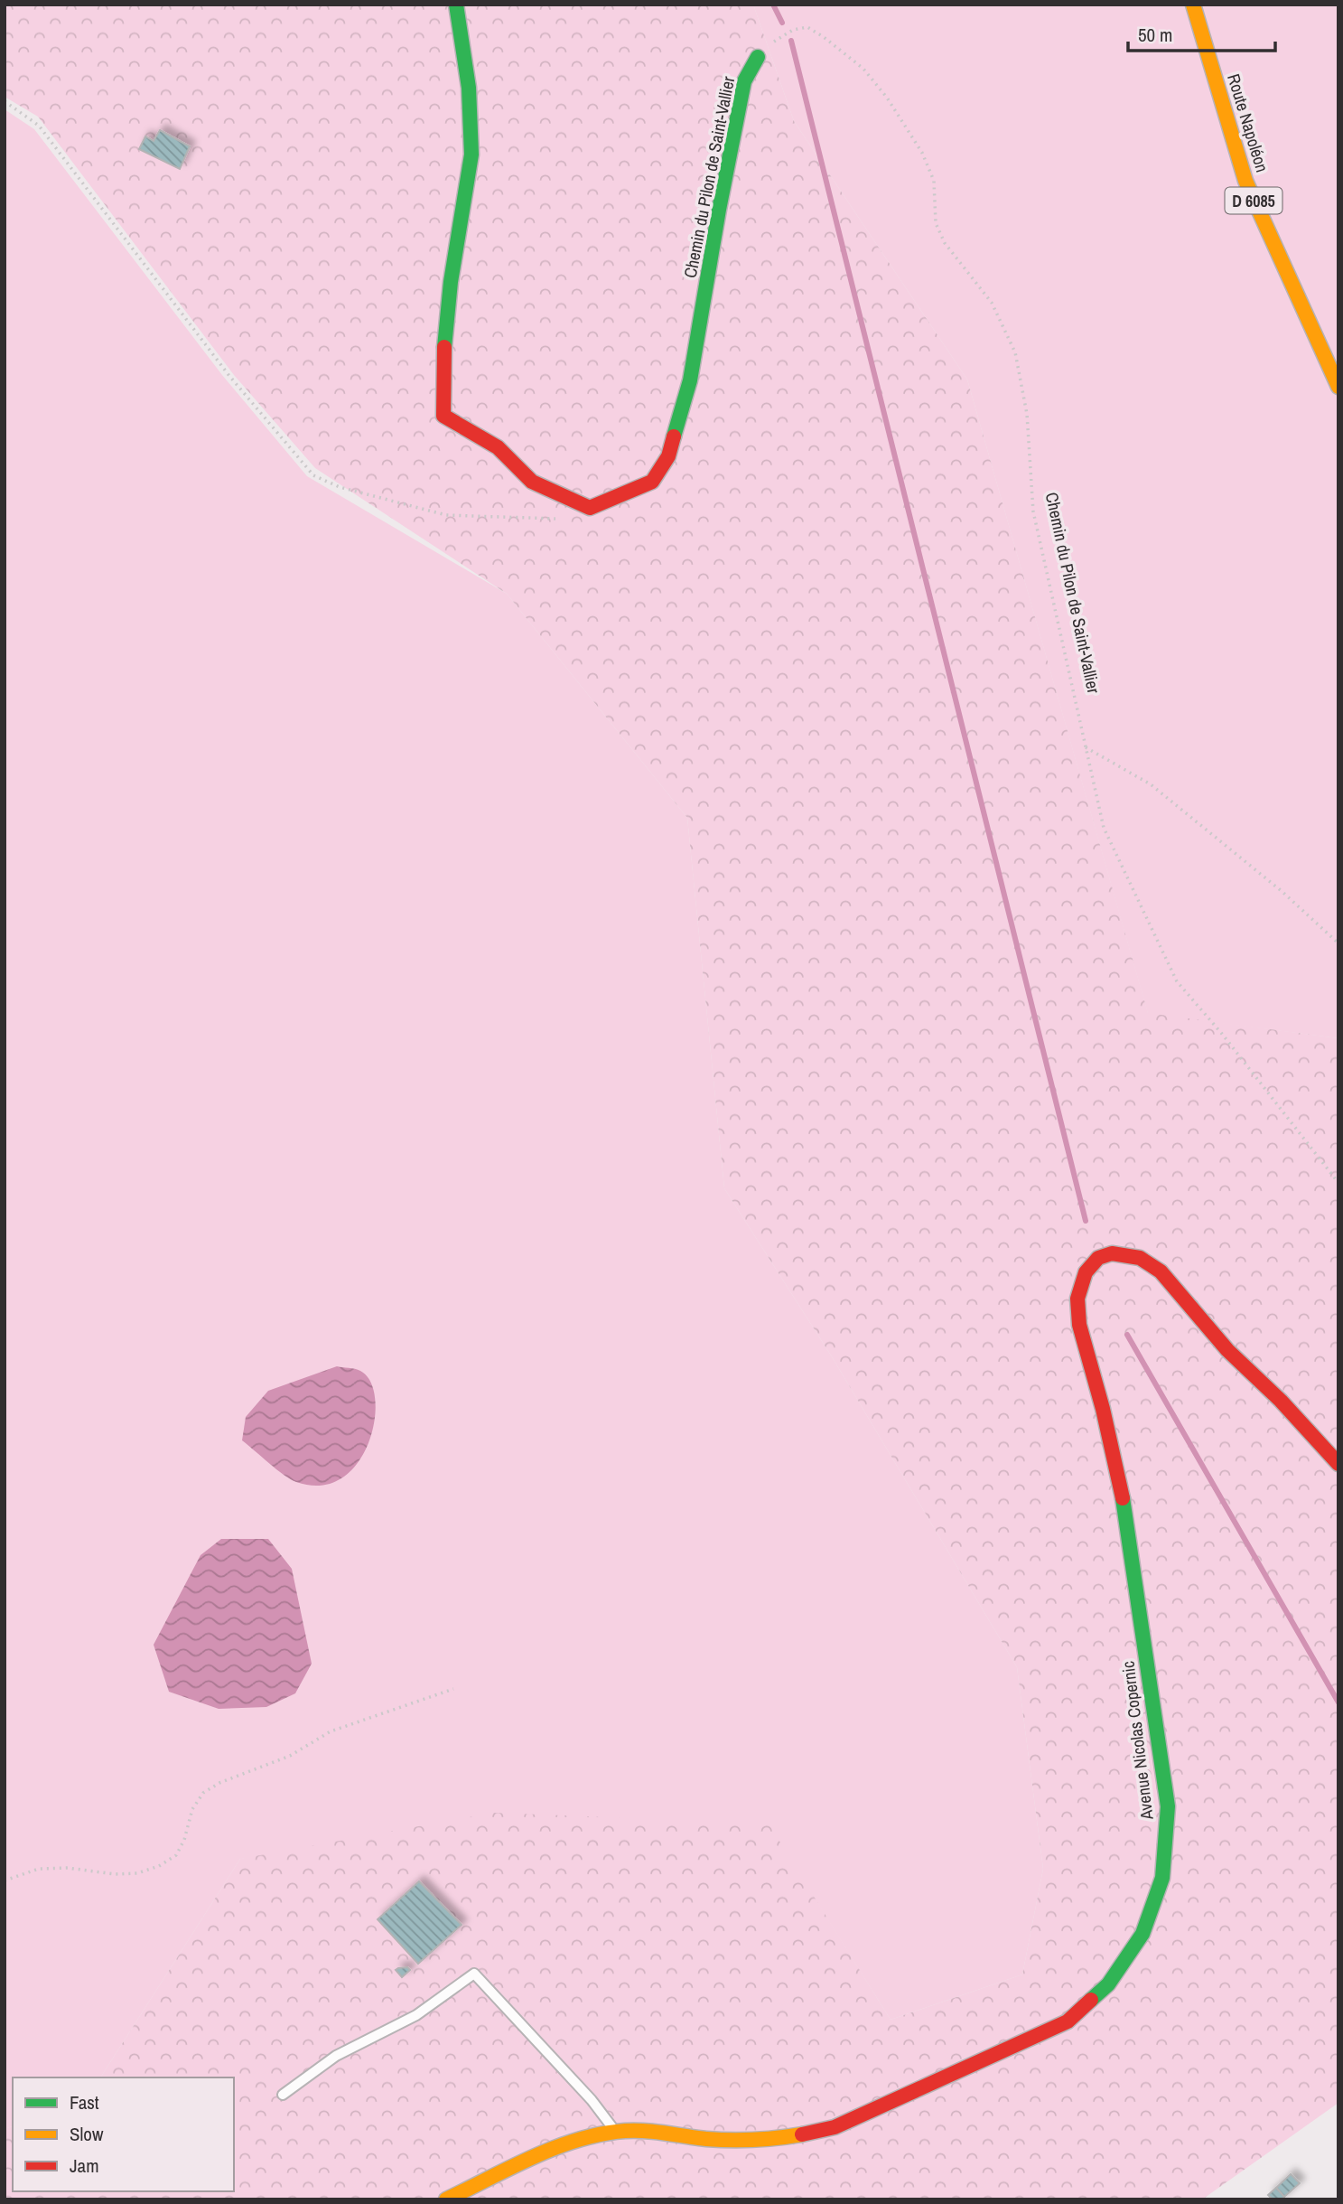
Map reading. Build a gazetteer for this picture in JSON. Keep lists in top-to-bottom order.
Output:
{
  "streets": {
    "street": [
      "Route Napoléon",
      "Chemin du Pilon de Saint-Vallier",
      "D 6085",
      "Avenue Nicolas Copernic"
    ]
  },
  "legend": ["Fast", "Slow", "Jam"],
  "scale_bar": "50 m"
}
